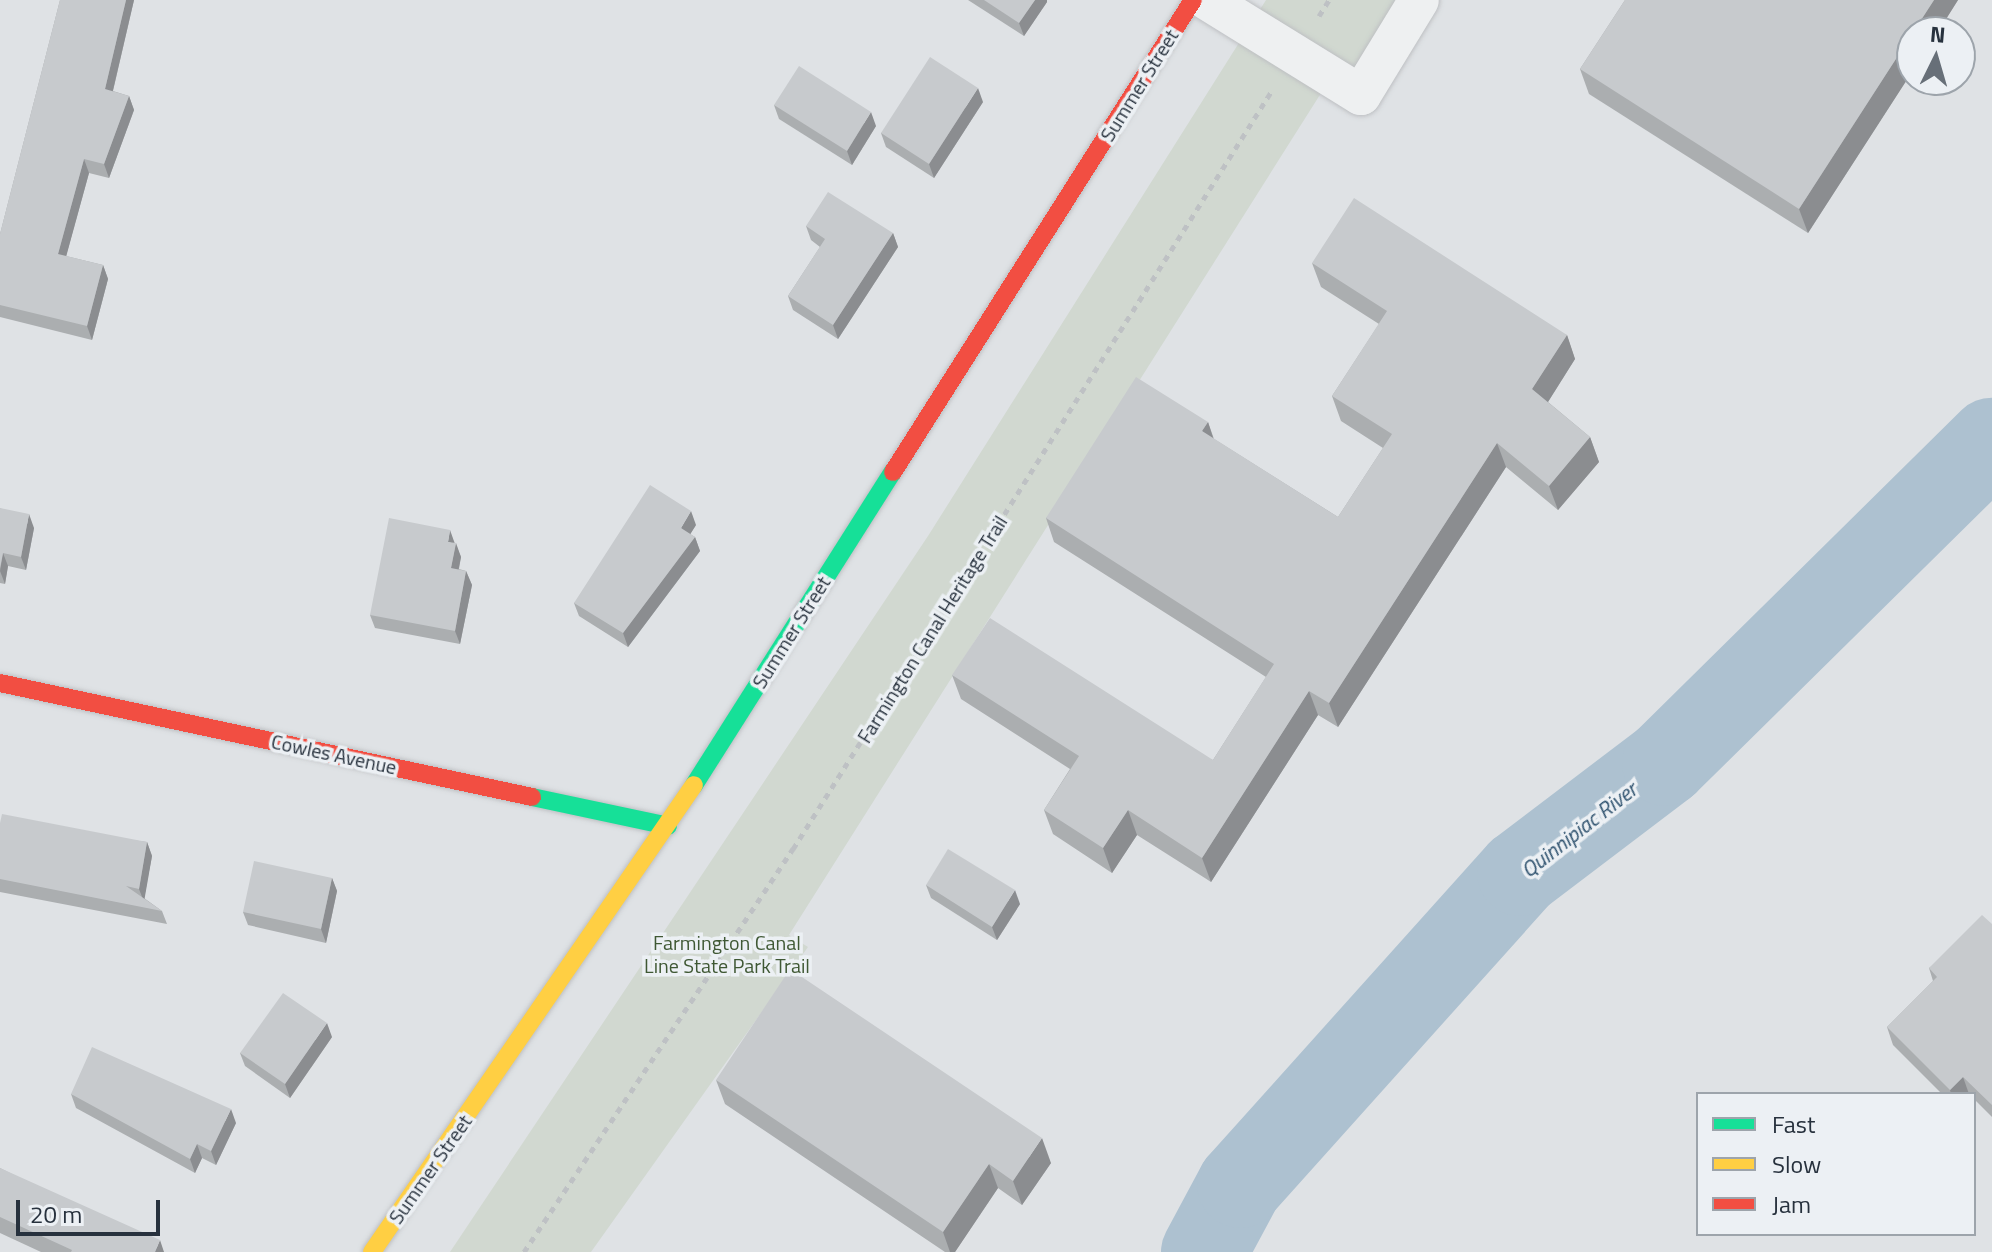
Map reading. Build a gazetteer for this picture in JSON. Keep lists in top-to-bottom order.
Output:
{
  "streets": {
    "street": ["Summer Street", "Cowles Avenue"],
    "path": ["Farmington Canal Heritage Trail"]
  },
  "crossings": [
    ["Summer Street", "Cowles Avenue"]
  ],
  "water": ["Quinnipiac River"],
  "parks": ["Farmington Canal Line State Park Trail"],
  "legend": ["Fast", "Slow", "Jam"],
  "scale_bar": "20 m",
  "north": "top"
}
